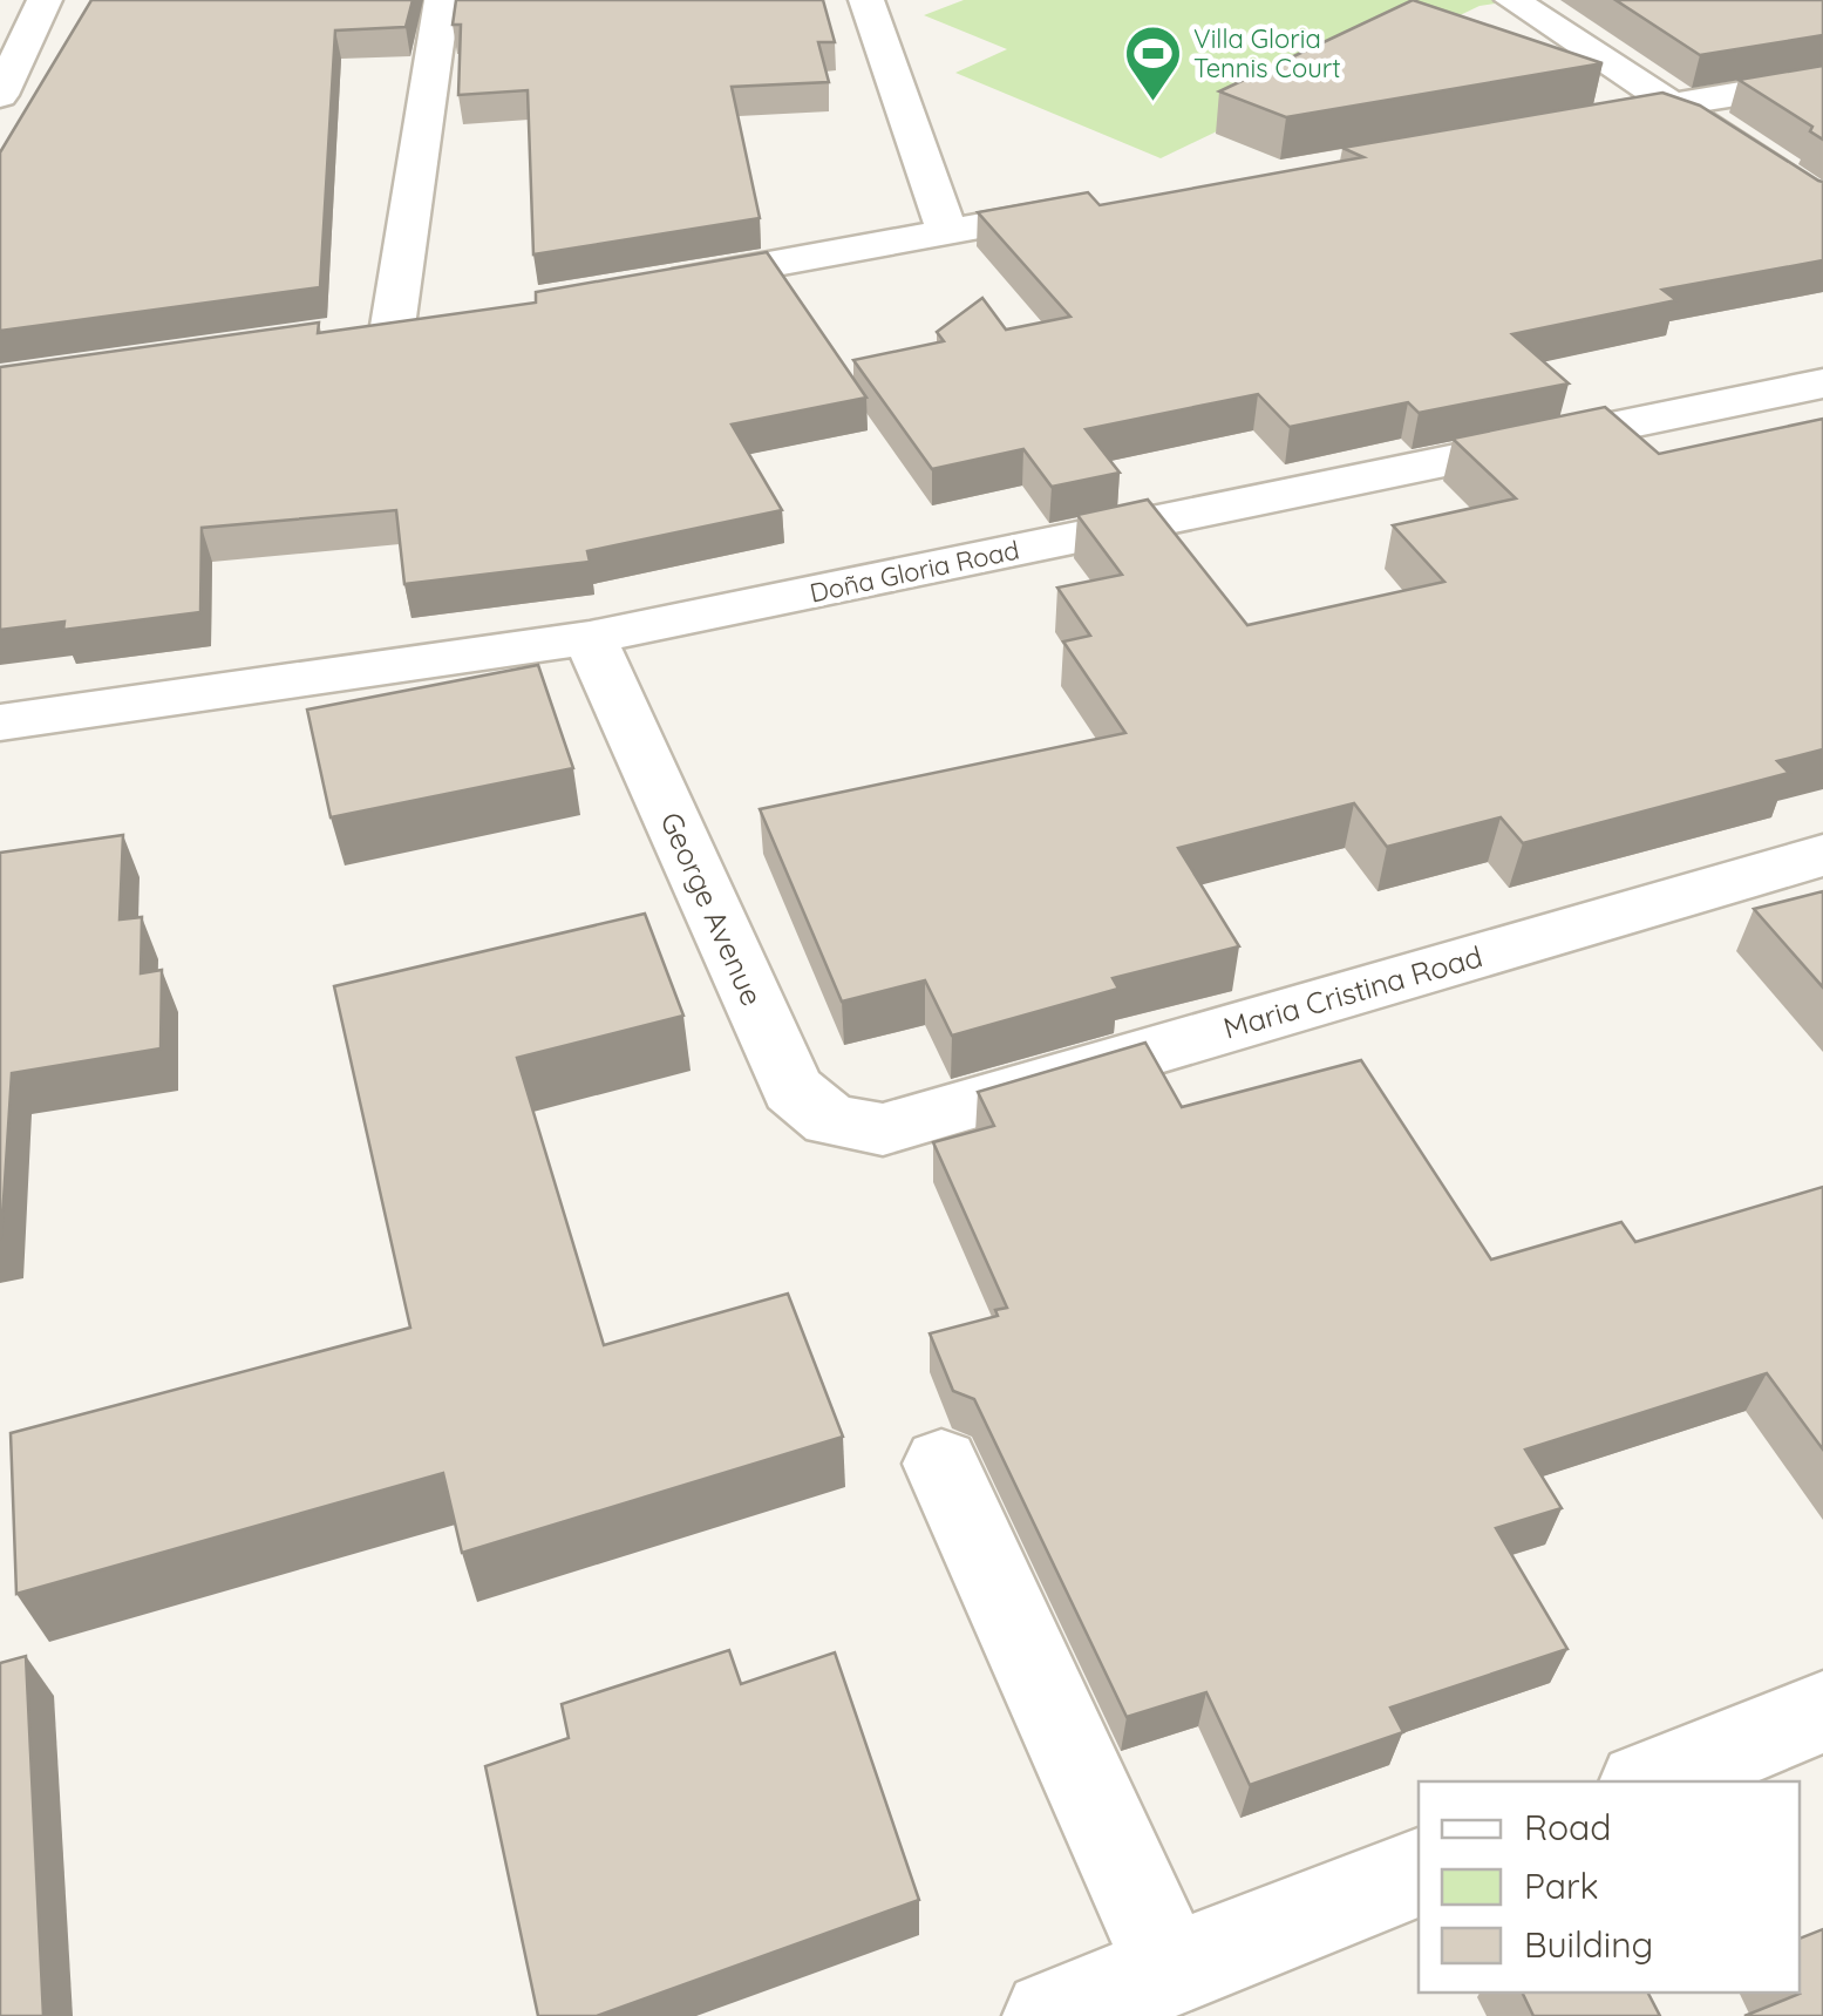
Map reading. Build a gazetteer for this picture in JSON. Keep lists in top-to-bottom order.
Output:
{
  "streets": {
    "street": ["Doña Gloria Road", "George Avenue", "Maria Cristina Road"]
  },
  "crossings": [
    ["Doña Gloria Road", "George Avenue"],
    ["George Avenue", "Maria Cristina Road"]
  ],
  "places": {
    "sports": ["Villa Gloria Tennis Court"]
  },
  "legend": ["Road", "Park", "Building"]
}
